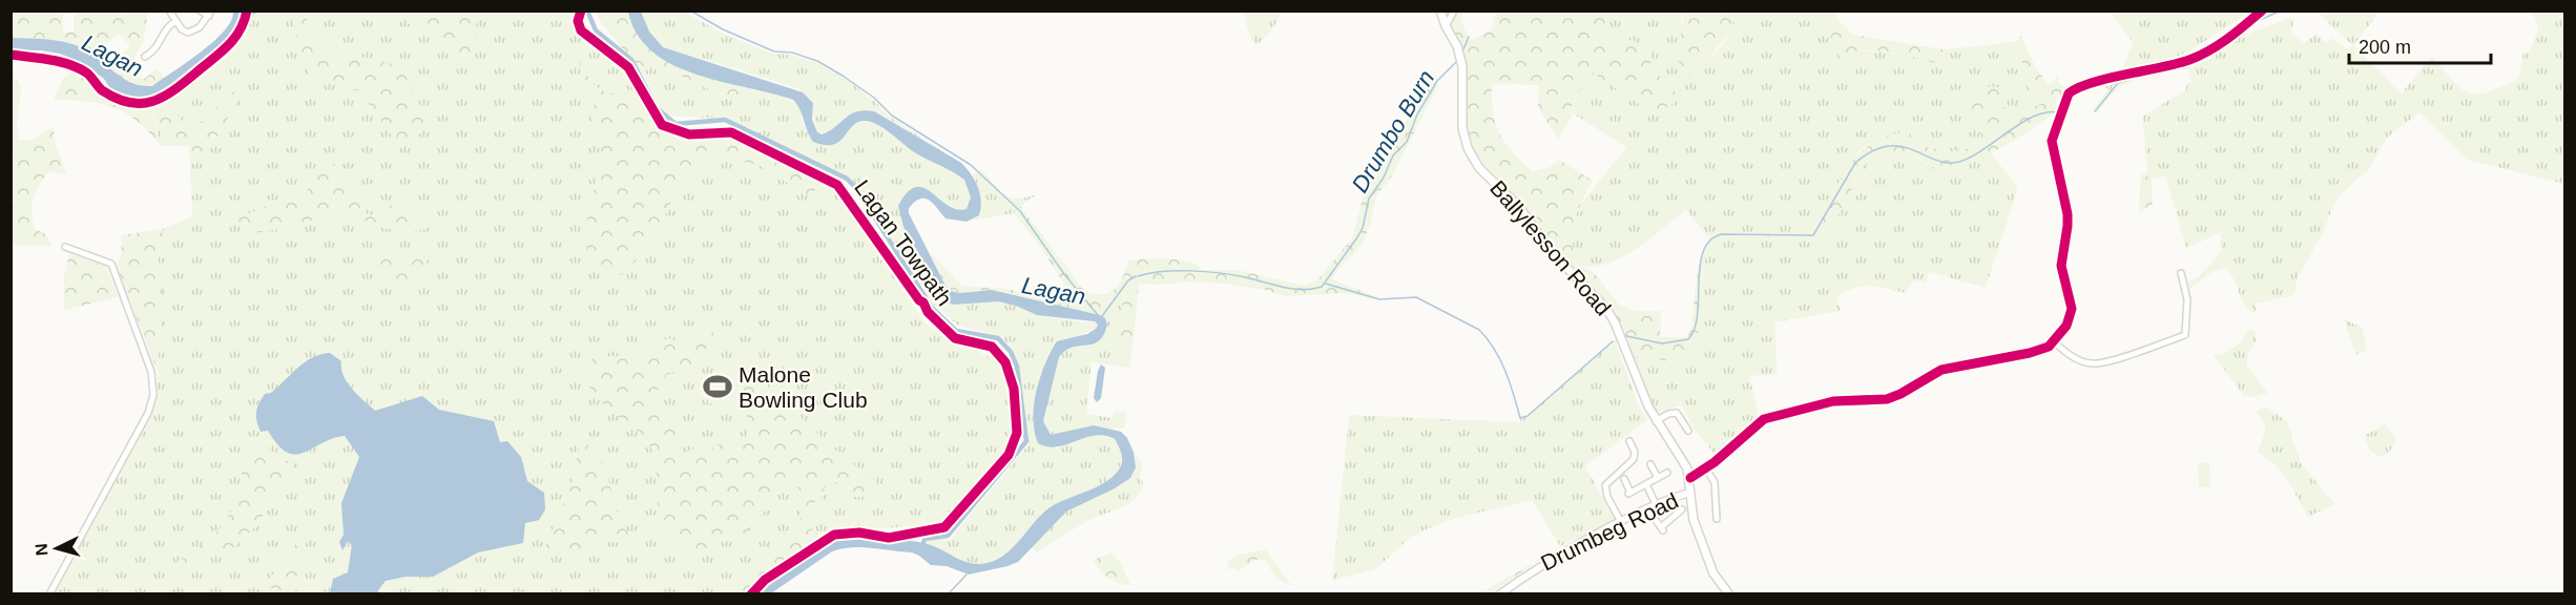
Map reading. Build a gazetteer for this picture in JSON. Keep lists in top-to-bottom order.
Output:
{
  "streets": {
    "main road": ["Ballylesson Road"],
    "street": ["Drumbeg Road"],
    "cycle path": ["Lagan Towpath"]
  },
  "water": ["Lagan", "Drumbo Burn"],
  "places": {
    "sports": ["Malone Bowling Club"]
  },
  "scale_bar": "200 m",
  "north": "left"
}
